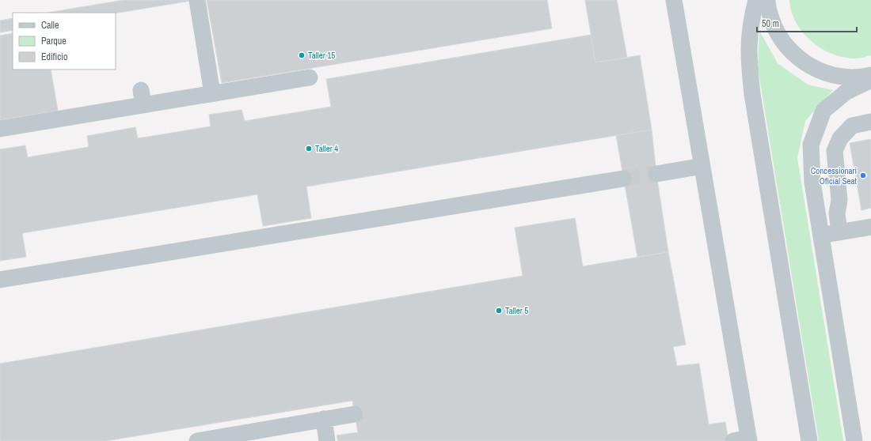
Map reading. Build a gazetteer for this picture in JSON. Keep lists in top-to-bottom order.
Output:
{
  "places": [
    "Taller 15",
    "Taller 4",
    "Concessionari Oficial Seat",
    "Taller 5"
  ],
  "legend": ["Calle", "Parque", "Edificio"],
  "scale_bar": "50 m"
}
